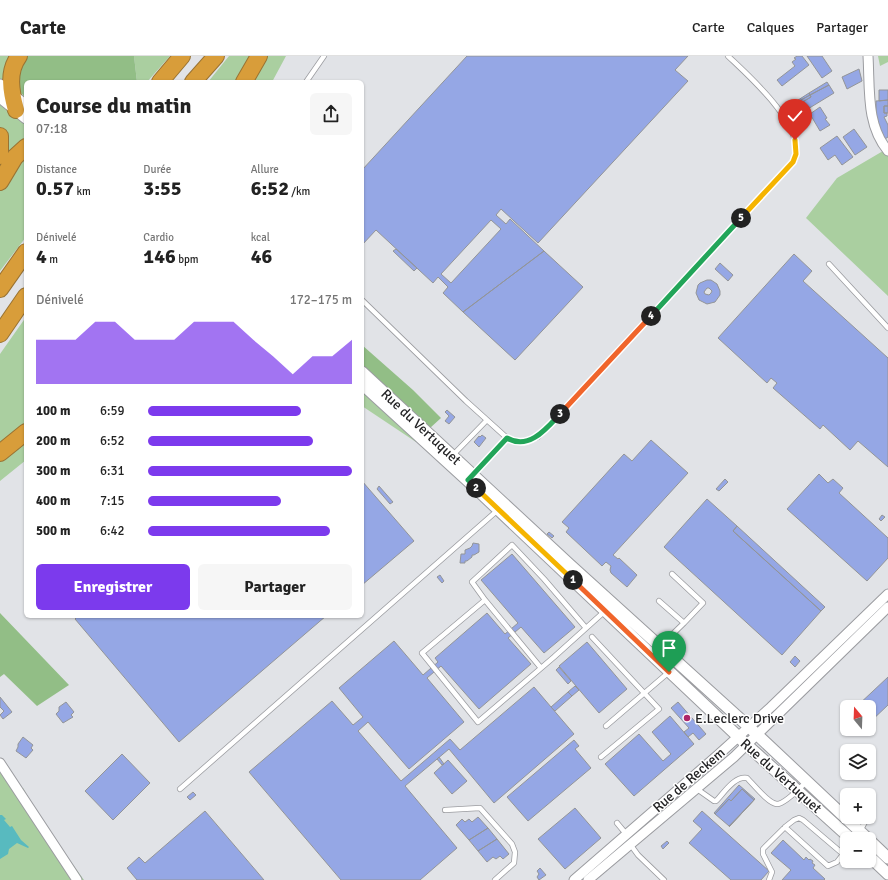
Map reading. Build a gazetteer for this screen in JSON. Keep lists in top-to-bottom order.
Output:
{
  "streets": {
    "street": ["Rue du Vertuquet", "Rue de Reckem"]
  },
  "crossings": [
    ["Rue du Vertuquet", "Rue de Reckem"]
  ],
  "places": ["E.Leclerc Drive"],
  "north": "top",
  "page": {
    "header": "Carte",
    "nav": ["Carte", "Calques", "Partager"],
    "heading": ["Course du matin", "07:18"],
    "stats": [
      ["Distance", "0.57 km"],
      ["Durée", "3:55"],
      ["Allure", "6:52 /km"],
      ["Dénivelé", "4 m"],
      ["Cardio", "146 bpm"],
      ["kcal", "46"]
    ],
    "pins": [
      "5",
      "4",
      "3",
      "2",
      "1"
    ],
    "chart": ["Dénivelé", "172–175 m"],
    "list": [
      {
        "name": "100 m",
        "note": "6:59"
      },
      {
        "name": "200 m",
        "note": "6:52"
      },
      {
        "name": "300 m",
        "note": "6:31"
      },
      {
        "name": "400 m",
        "note": "7:15"
      },
      {
        "name": "500 m",
        "note": "6:42"
      }
    ],
    "buttons": ["Enregistrer", "Partager"],
    "map_buttons": ["+", "−"]
  }
}
